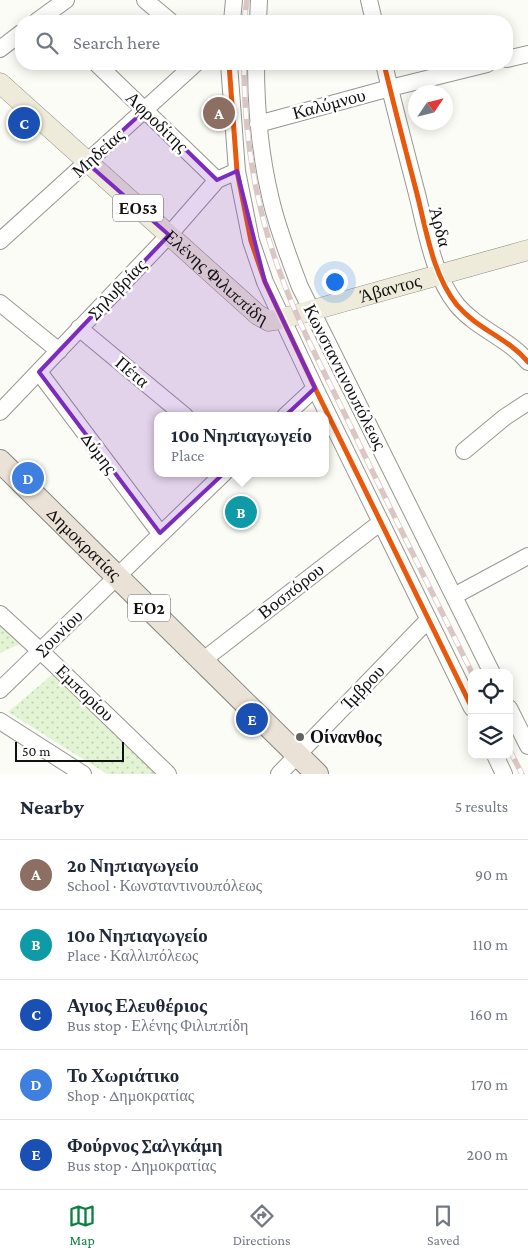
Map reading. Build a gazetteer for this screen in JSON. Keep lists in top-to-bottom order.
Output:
{
  "streets": {
    "highway": ["Δημοκρατίας", "ΕΟ2"],
    "main road": ["ΕΟ53", "Ελένης Φιλιππίδη", "Άβαντος"],
    "street": [
      "Καλύμνου",
      "Αφροδίτης",
      "Μηδείας",
      "Άρδα",
      "Σηλυβρίας",
      "Πέτα",
      "Κωνσταντινουπόλεως",
      "Δύμης",
      "Βοσπόρου",
      "Σουνίου",
      "Ίμβρου",
      "Εμπορίου"
    ]
  },
  "crossings": [
    ["Καλύμνου", "Άρδα"],
    ["Καλύμνου", "Κωνσταντινουπόλεως"],
    ["Αφροδίτης", "Μηδείας"],
    ["Αφροδίτης", "Σηλυβρίας"],
    ["Μηδείας", "Ελένης Φιλιππίδη"],
    ["Άρδα", "Άβαντος"],
    ["Ελένης Φιλιππίδη", "Άβαντος"],
    ["Ελένης Φιλιππίδη", "Σηλυβρίας"],
    ["Άβαντος", "Κωνσταντινουπόλεως"],
    ["Σηλυβρίας", "Πέτα"],
    ["Σηλυβρίας", "Δύμης"],
    ["Δύμης", "Σουνίου"],
    ["Δημοκρατίας", "Βοσπόρου"],
    ["Δημοκρατίας", "Σουνίου"],
    ["Δημοκρατίας", "Ίμβρου"],
    ["Σουνίου", "Εμπορίου"]
  ],
  "places": ["Οίνανθος"],
  "scale_bar": "50 m",
  "north": "top right",
  "page": {
    "search": "Search here",
    "pins": [
      "A",
      "C",
      "D",
      "B",
      "E"
    ],
    "popup": ["10ο Νηπιαγωγείο", "Place"],
    "scale": "50 m",
    "heading": ["Nearby", "5 results"],
    "list": [
      {
        "mark": "A",
        "name": "2ο Νηπιαγωγείο",
        "note": "School · Κωνσταντινουπόλεως",
        "value": "90 m"
      },
      {
        "mark": "B",
        "name": "10ο Νηπιαγωγείο",
        "note": "Place · Καλλιπόλεως",
        "value": "110 m"
      },
      {
        "mark": "C",
        "name": "Αγιος Ελευθέριος",
        "note": "Bus stop · Ελένης Φιλιππίδη",
        "value": "160 m"
      },
      {
        "mark": "D",
        "name": "Το Χωριάτικο",
        "note": "Shop · Δημοκρατίας",
        "value": "170 m"
      },
      {
        "mark": "E",
        "name": "Φούρνος Σαλγκάμη",
        "note": "Bus stop · Δημοκρατίας",
        "value": "200 m"
      }
    ],
    "nav": ["Map", "Directions", "Saved"]
  }
}
